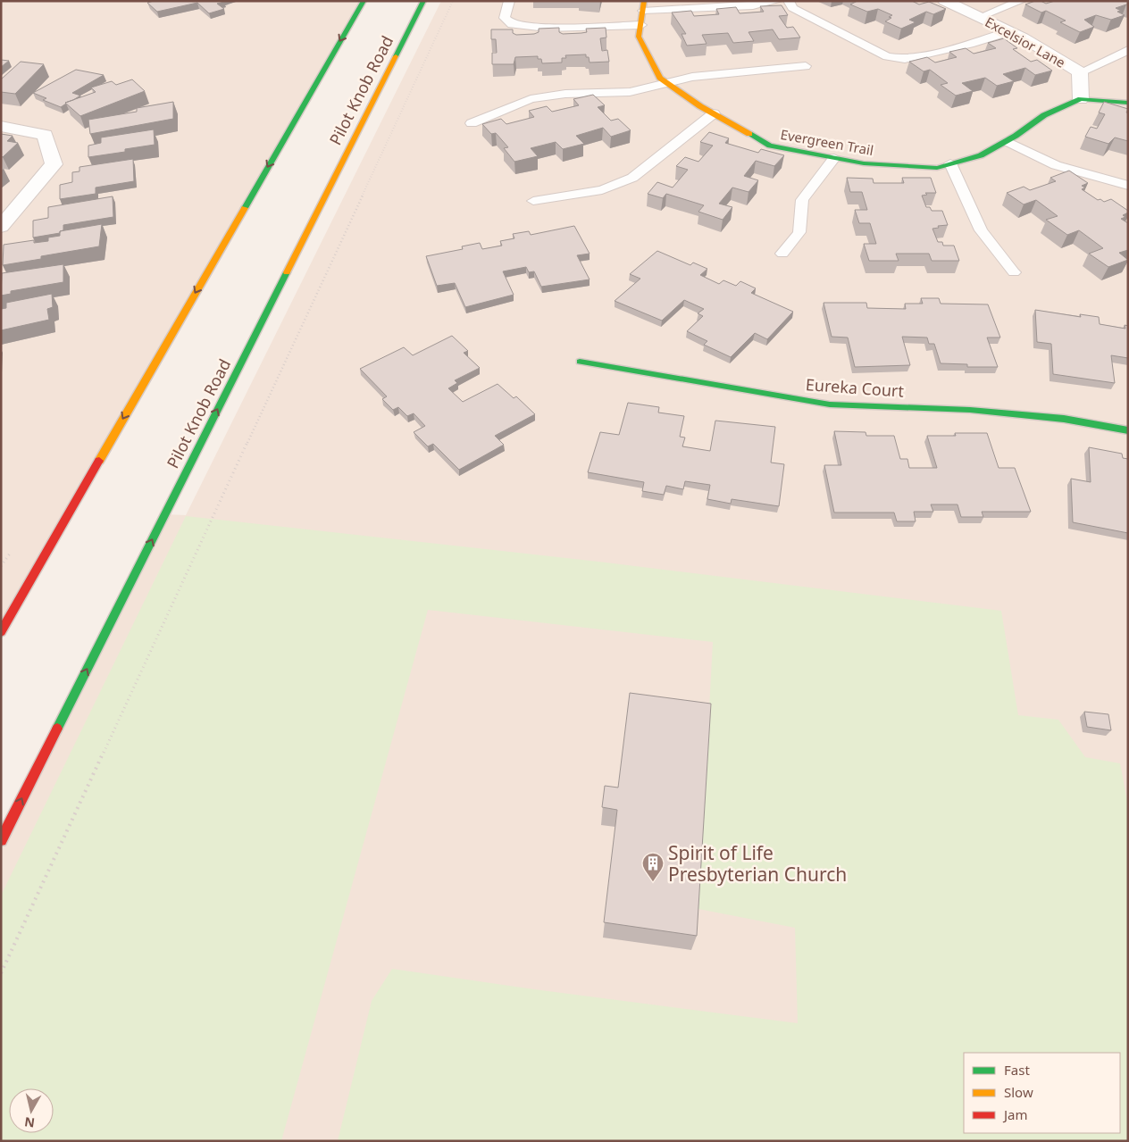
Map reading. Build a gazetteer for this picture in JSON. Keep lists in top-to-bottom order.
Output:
{
  "streets": {
    "main road": ["Pilot Knob Road", "Evergreen Trail", "Eureka Court"],
    "street": ["Excelsior Lane"]
  },
  "crossings": [
    ["Excelsior Lane", "Evergreen Trail"]
  ],
  "places": {
    "building": ["Spirit of Life Presbyterian Church"]
  },
  "legend": ["Fast", "Slow", "Jam"],
  "north": "bottom"
}
